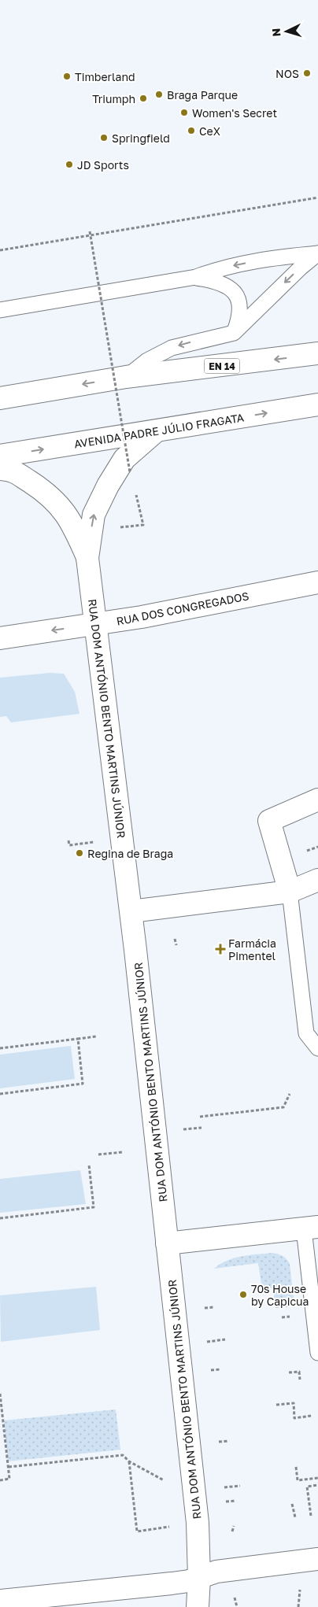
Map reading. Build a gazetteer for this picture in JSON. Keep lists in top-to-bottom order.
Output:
{
  "streets": {
    "main road": [
      "EN 14",
      "AVENIDA PADRE JÚLIO FRAGATA",
      "RUA DOS CONGREGADOS",
      "RUA DOM ANTÓNIO BENTO MARTINS JÚNIOR"
    ]
  },
  "crossings": [
    ["RUA DOS CONGREGADOS", "RUA DOM ANTÓNIO BENTO MARTINS JÚNIOR"]
  ],
  "places": {
    "other": [
      "NOS",
      "Timberland",
      "Braga Parque",
      "Triumph",
      "Women's Secret",
      "CeX",
      "Springfield",
      "JD Sports",
      "Regina de Braga",
      "70s House by Capicua"
    ],
    "health": ["Farmácia Pimentel"]
  },
  "north": "left"
}
